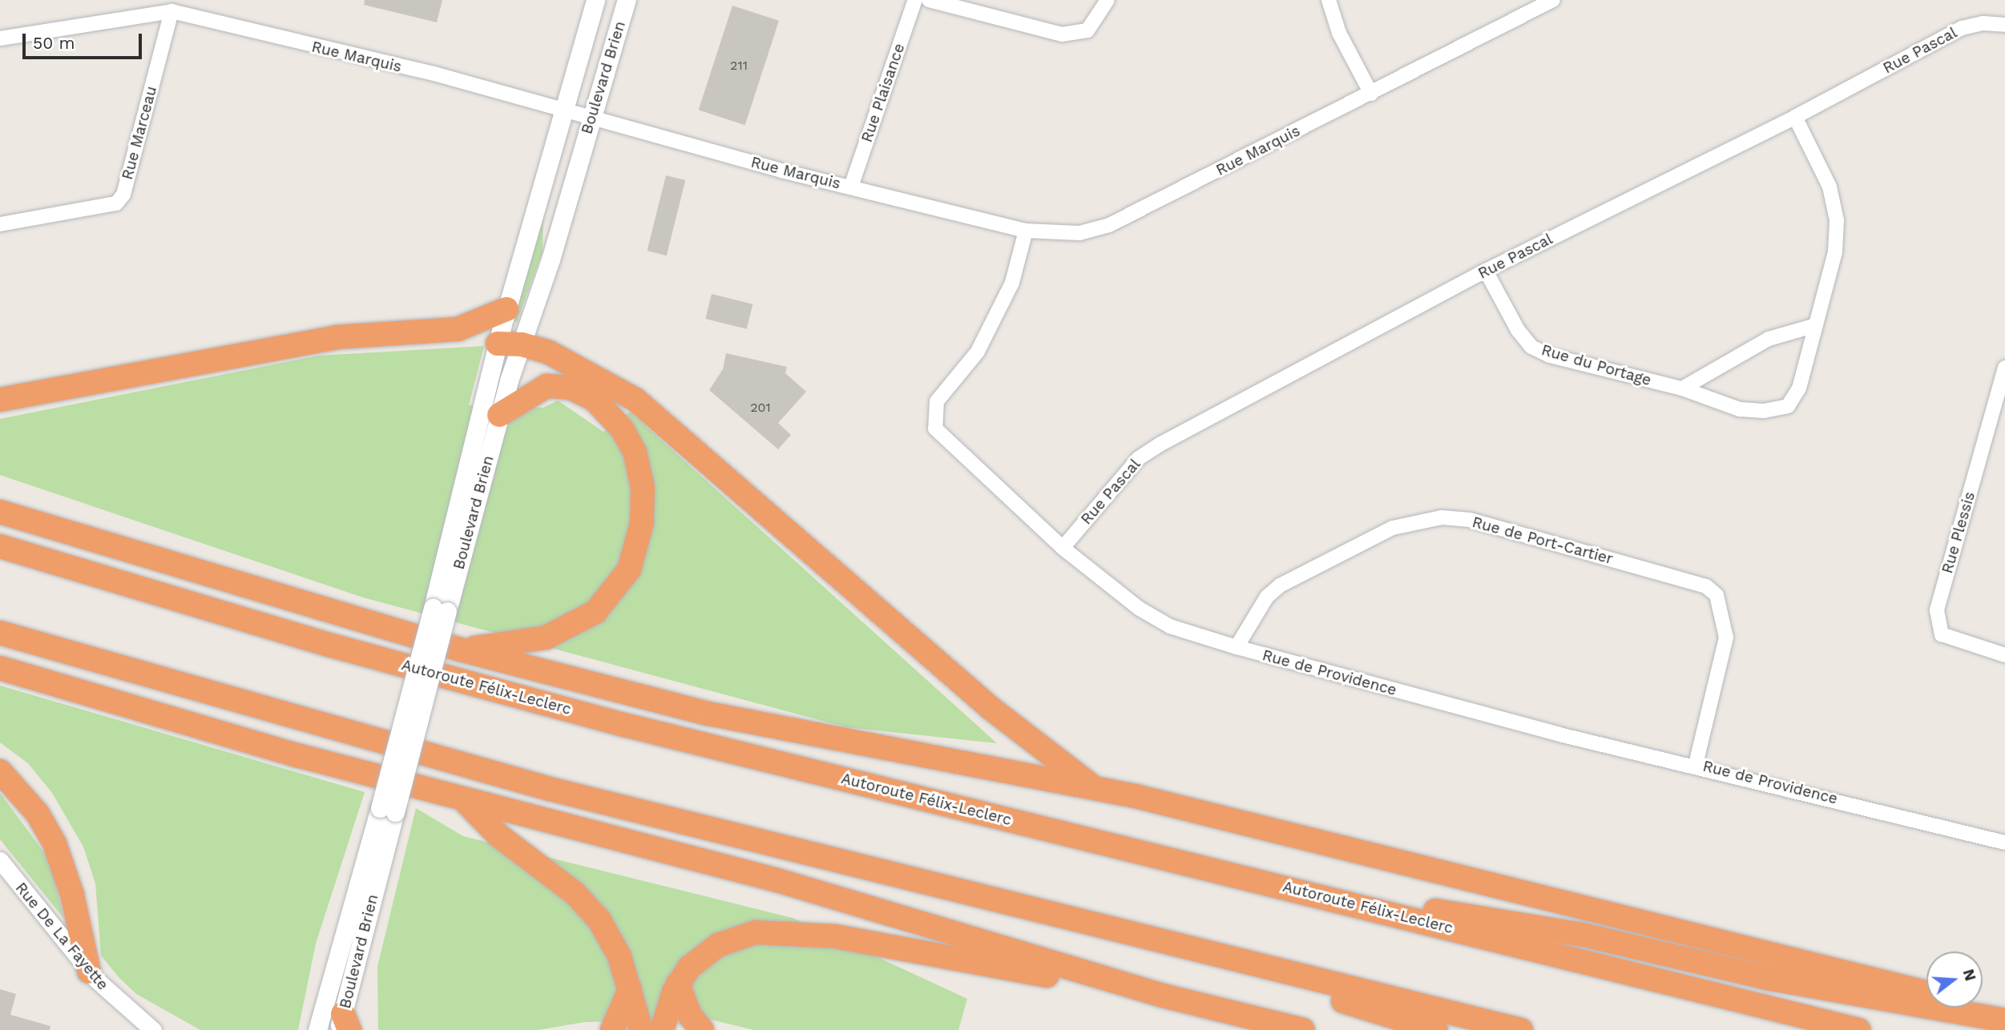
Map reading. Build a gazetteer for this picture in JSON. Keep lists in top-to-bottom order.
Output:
{
  "streets": {
    "highway": ["Autoroute Félix-Leclerc"],
    "main road": ["Boulevard Brien"],
    "street": [
      "Rue Pascal",
      "Rue Marquis",
      "Rue Plaisance",
      "Rue Marceau",
      "Rue du Portage",
      "Rue Plessis",
      "Rue de Port-Cartier",
      "Rue de Providence",
      "Rue De La Fayette"
    ]
  },
  "crossings": [
    ["Rue Pascal", "Rue du Portage"],
    ["Rue Pascal", "Rue de Providence"],
    ["Rue Marquis", "Boulevard Brien"],
    ["Rue Marquis", "Rue Plaisance"],
    ["Rue Marquis", "Rue Marceau"],
    ["Rue Marquis", "Rue de Providence"],
    ["Rue de Port-Cartier", "Rue de Providence"]
  ],
  "house_numbers": ["211", "201"],
  "scale_bar": "50 m",
  "north": "right"
}
